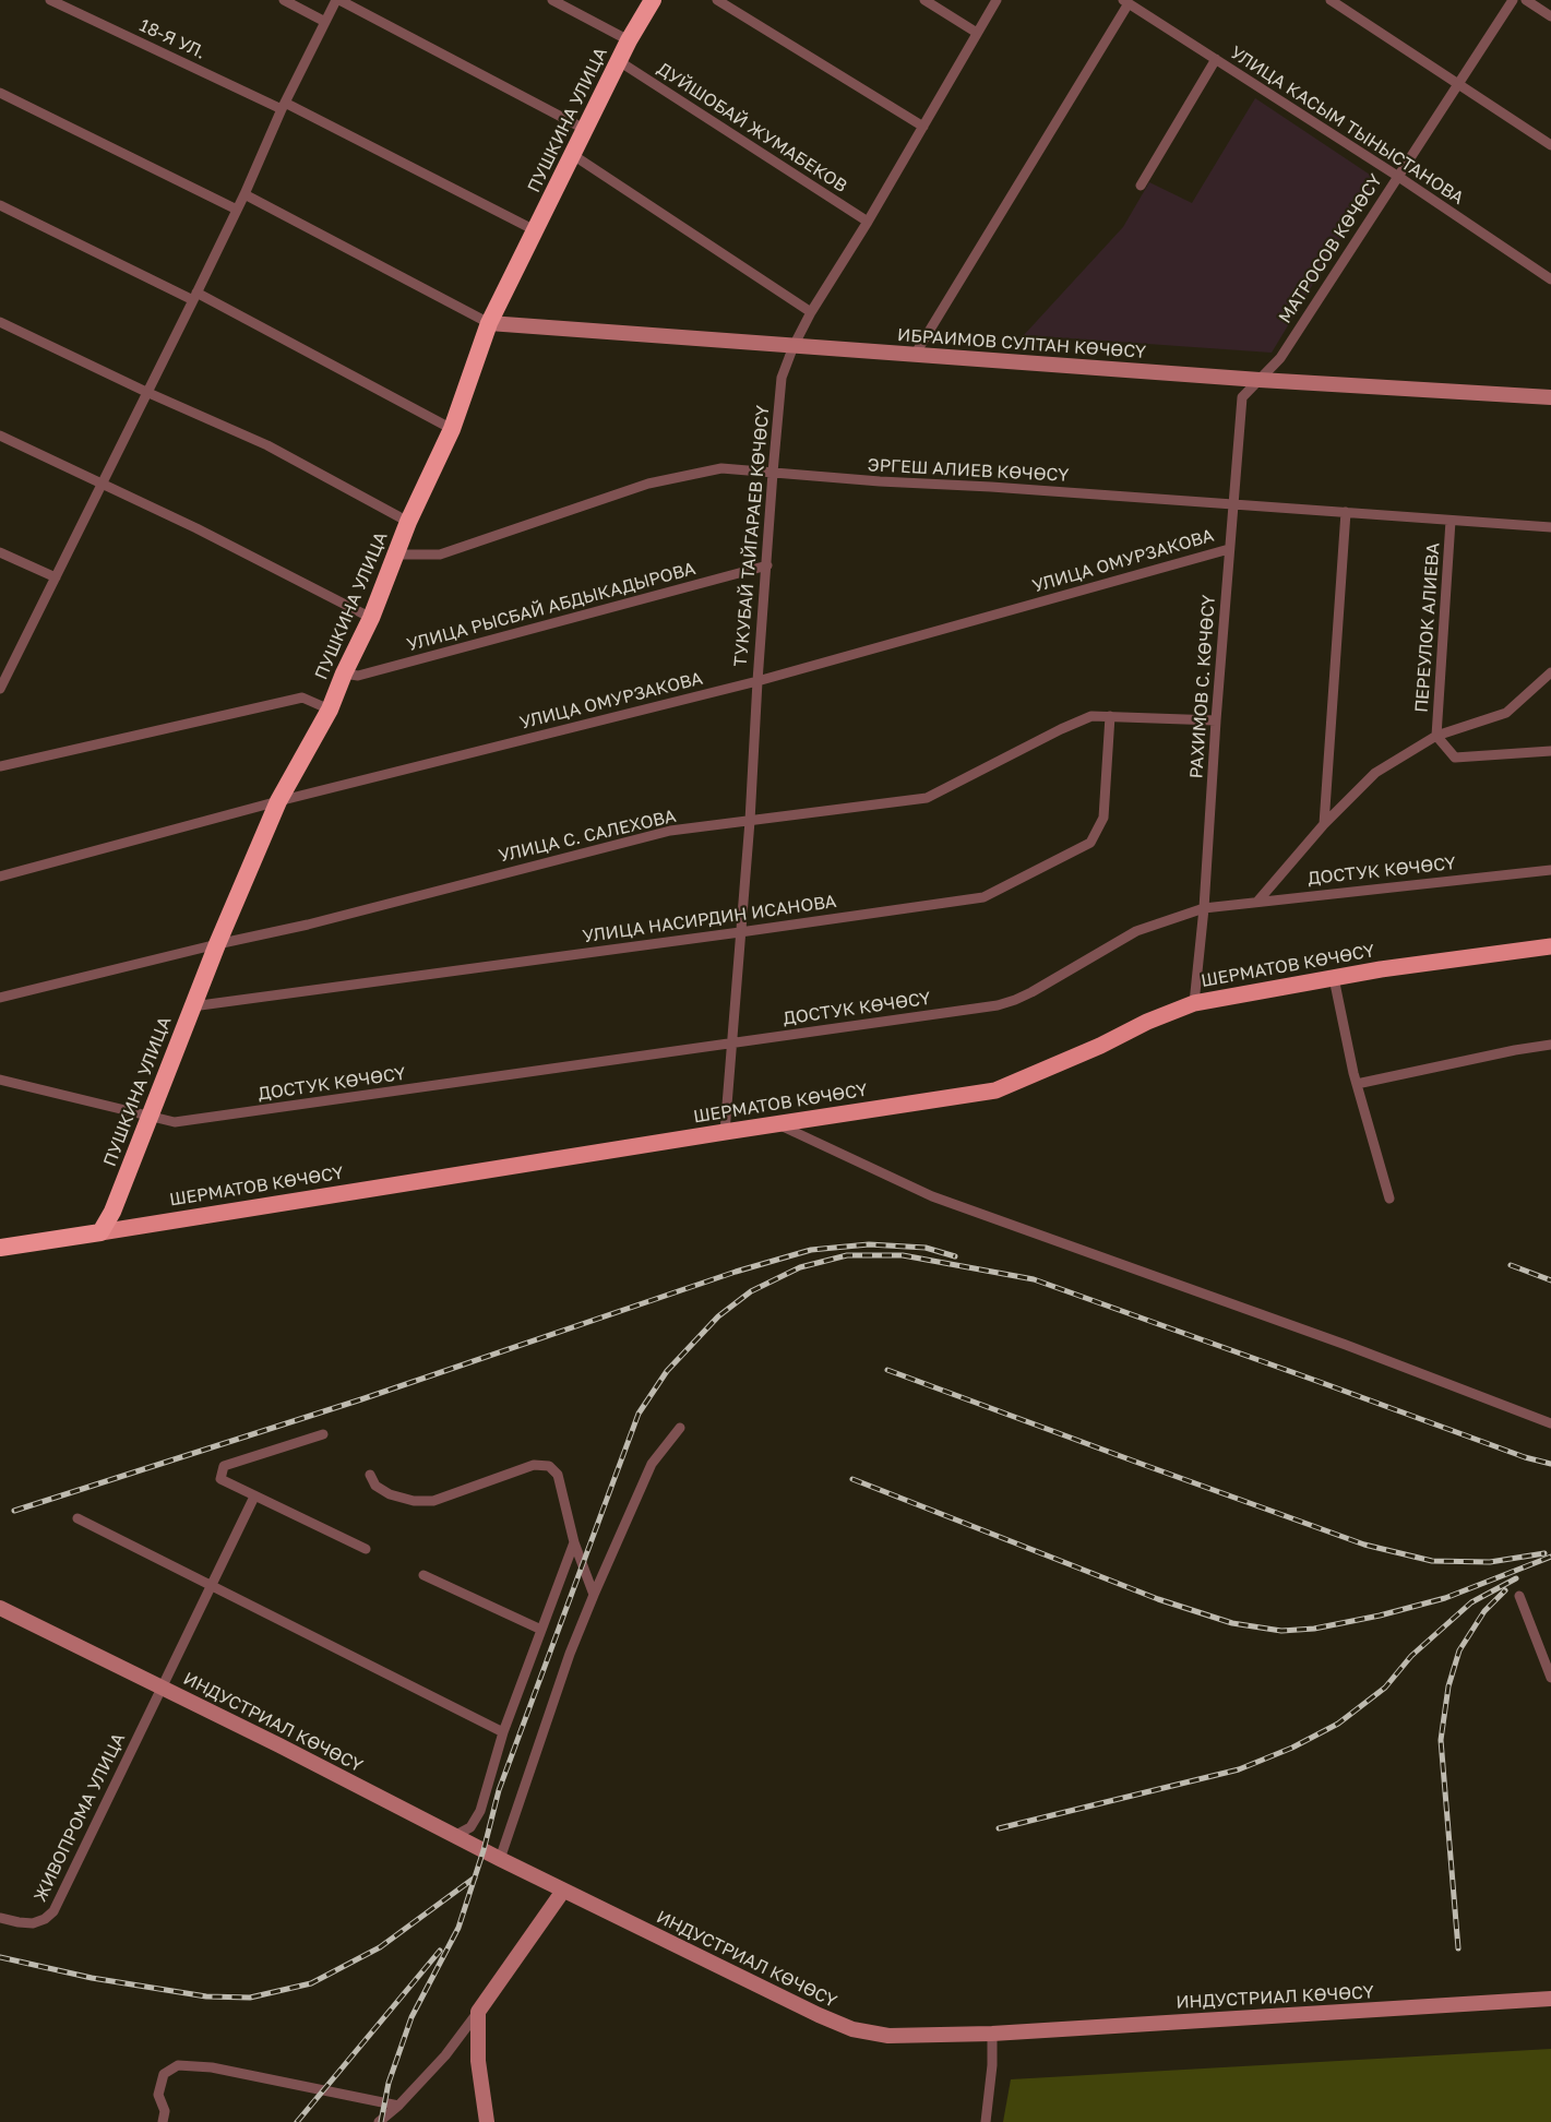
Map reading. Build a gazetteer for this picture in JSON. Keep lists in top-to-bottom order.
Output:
{
  "streets": {
    "highway": ["ПУШКИНА УЛИЦА", "ШЕРМАТОВ КӨЧӨСҮ"],
    "main road": ["ИБРАИМОВ СУЛТАН КӨЧӨСҮ", "ИНДУСТРИАЛ КӨЧӨСҮ"],
    "street": [
      "18-Я УЛ.",
      "УЛИЦА КАСЫМ ТЫНЫСТАНОВА",
      "ДУЙШОБАЙ ЖУМАБЕКОВ",
      "МАТРОСОВ КӨЧӨСҮ",
      "ЭРГЕШ АЛИЕВ КӨЧӨСҮ",
      "ТУКУБАЙ ТАЙГАРАЕВ КӨЧӨСҮ",
      "УЛИЦА ОМУРЗАКОВА",
      "УЛИЦА РЫСБАЙ АБДЫКАДЫРОВА",
      "ПЕРЕУЛОК АЛИЕВА",
      "РАХИМОВ С. КӨЧӨСҮ",
      "УЛИЦА С. САЛЕХОВА",
      "ДОСТУК КӨЧӨСҮ",
      "УЛИЦА НАСИРДИН ИСАНОВА",
      "ЖИВОПРОМА УЛИЦА"
    ]
  },
  "crossings": [
    ["18-Я УЛ.", "ПУШКИНА УЛИЦА"],
    ["ПУШКИНА УЛИЦА", "ДУЙШОБАЙ ЖУМАБЕКОВ"],
    ["ПУШКИНА УЛИЦА", "ИБРАИМОВ СУЛТАН КӨЧӨСҮ"],
    ["ПУШКИНА УЛИЦА", "ЭРГЕШ АЛИЕВ КӨЧӨСҮ"],
    ["ПУШКИНА УЛИЦА", "УЛИЦА ОМУРЗАКОВА"],
    ["ПУШКИНА УЛИЦА", "УЛИЦА РЫСБАЙ АБДЫКАДЫРОВА"],
    ["ПУШКИНА УЛИЦА", "УЛИЦА С. САЛЕХОВА"],
    ["ПУШКИНА УЛИЦА", "ДОСТУК КӨЧӨСҮ"],
    ["ПУШКИНА УЛИЦА", "УЛИЦА НАСИРДИН ИСАНОВА"],
    ["ПУШКИНА УЛИЦА", "ШЕРМАТОВ КӨЧӨСҮ"],
    ["УЛИЦА КАСЫМ ТЫНЫСТАНОВА", "МАТРОСОВ КӨЧӨСҮ"],
    ["ДУЙШОБАЙ ЖУМАБЕКОВ", "ТУКУБАЙ ТАЙГАРАЕВ КӨЧӨСҮ"],
    ["МАТРОСОВ КӨЧӨСҮ", "ИБРАИМОВ СУЛТАН КӨЧӨСҮ"],
    ["МАТРОСОВ КӨЧӨСҮ", "РАХИМОВ С. КӨЧӨСҮ"],
    ["ИБРАИМОВ СУЛТАН КӨЧӨСҮ", "ТУКУБАЙ ТАЙГАРАЕВ КӨЧӨСҮ"],
    ["ИБРАИМОВ СУЛТАН КӨЧӨСҮ", "РАХИМОВ С. КӨЧӨСҮ"],
    ["ЭРГЕШ АЛИЕВ КӨЧӨСҮ", "ТУКУБАЙ ТАЙГАРАЕВ КӨЧӨСҮ"],
    ["ЭРГЕШ АЛИЕВ КӨЧӨСҮ", "ПЕРЕУЛОК АЛИЕВА"],
    ["ЭРГЕШ АЛИЕВ КӨЧӨСҮ", "РАХИМОВ С. КӨЧӨСҮ"],
    ["ТУКУБАЙ ТАЙГАРАЕВ КӨЧӨСҮ", "УЛИЦА ОМУРЗАКОВА"],
    ["ТУКУБАЙ ТАЙГАРАЕВ КӨЧӨСҮ", "УЛИЦА РЫСБАЙ АБДЫКАДЫРОВА"],
    ["ТУКУБАЙ ТАЙГАРАЕВ КӨЧӨСҮ", "УЛИЦА С. САЛЕХОВА"],
    ["ТУКУБАЙ ТАЙГАРАЕВ КӨЧӨСҮ", "ДОСТУК КӨЧӨСҮ"],
    ["ТУКУБАЙ ТАЙГАРАЕВ КӨЧӨСҮ", "УЛИЦА НАСИРДИН ИСАНОВА"],
    ["ТУКУБАЙ ТАЙГАРАЕВ КӨЧӨСҮ", "ШЕРМАТОВ КӨЧӨСҮ"],
    ["УЛИЦА ОМУРЗАКОВА", "РАХИМОВ С. КӨЧӨСҮ"],
    ["РАХИМОВ С. КӨЧӨСҮ", "УЛИЦА С. САЛЕХОВА"],
    ["РАХИМОВ С. КӨЧӨСҮ", "ДОСТУК КӨЧӨСҮ"],
    ["РАХИМОВ С. КӨЧӨСҮ", "ШЕРМАТОВ КӨЧӨСҮ"],
    ["УЛИЦА С. САЛЕХОВА", "УЛИЦА НАСИРДИН ИСАНОВА"],
    ["ИНДУСТРИАЛ КӨЧӨСҮ", "ЖИВОПРОМА УЛИЦА"]
  ]
}
